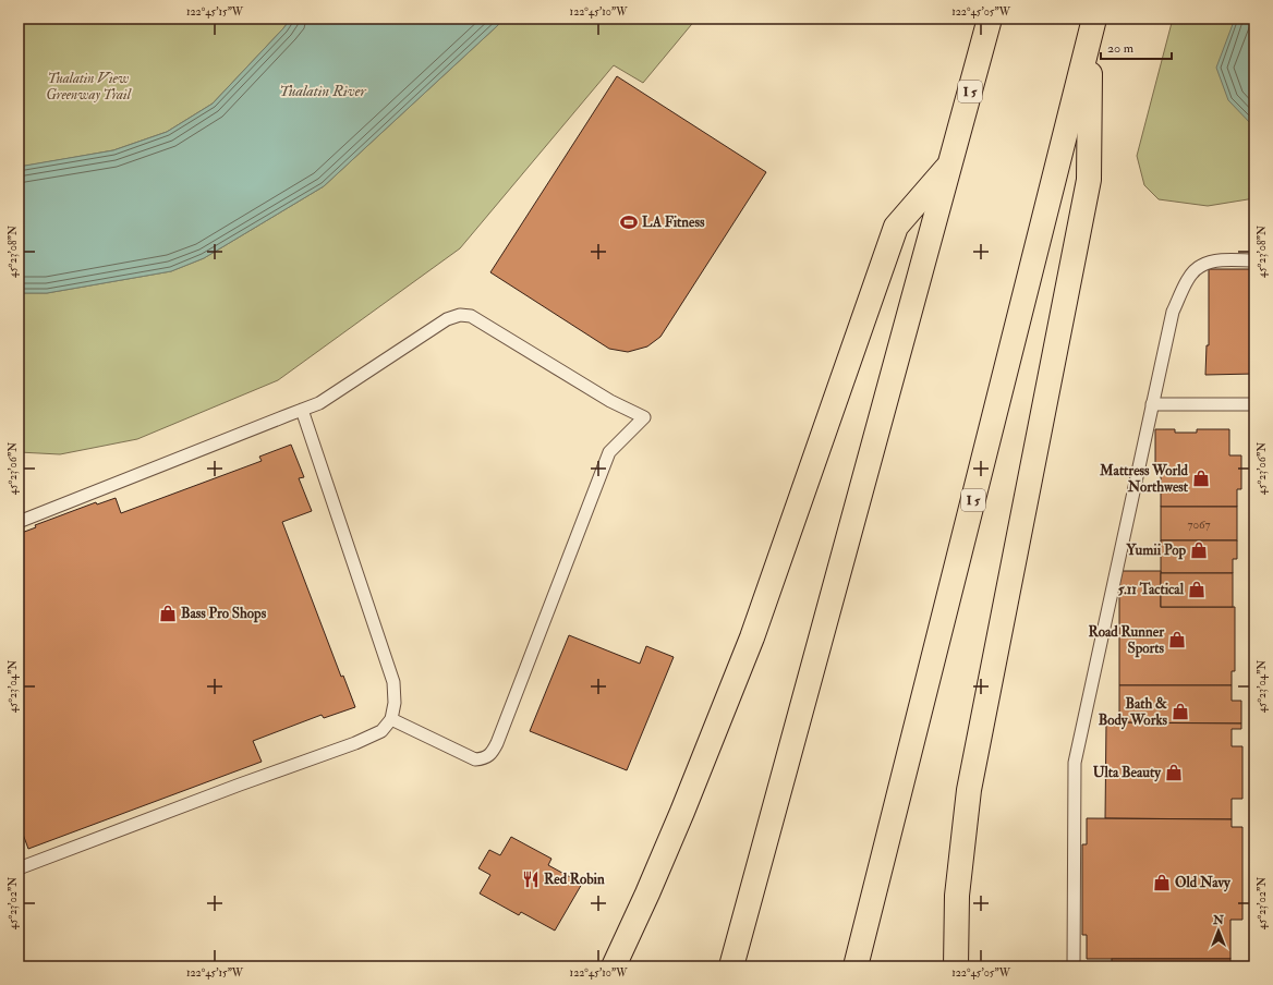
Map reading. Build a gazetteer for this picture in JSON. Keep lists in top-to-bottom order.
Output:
{
  "streets": {
    "highway": ["I 5"]
  },
  "water": ["Tualatin River"],
  "parks": ["Tualatin View Greenway Trail"],
  "places": {
    "sports": ["LA Fitness"],
    "shop": [
      "Mattress World Northwest",
      "Yumii Pop",
      "5.11 Tactical",
      "Bass Pro Shops",
      "Road Runner Sports",
      "Bath & Body Works",
      "Ulta Beauty",
      "Old Navy"
    ],
    "restaurant": ["Red Robin"]
  },
  "house_numbers": ["7067"],
  "scale_bar": "20 m",
  "north": "top",
  "coordinates": [
    "122°45'15\"W",
    "122°45'10\"W",
    "122°45'05\"W",
    "45°23'08\"N",
    "45°23'06\"N",
    "45°23'04\"N",
    "45°23'02\"N"
  ]
}
